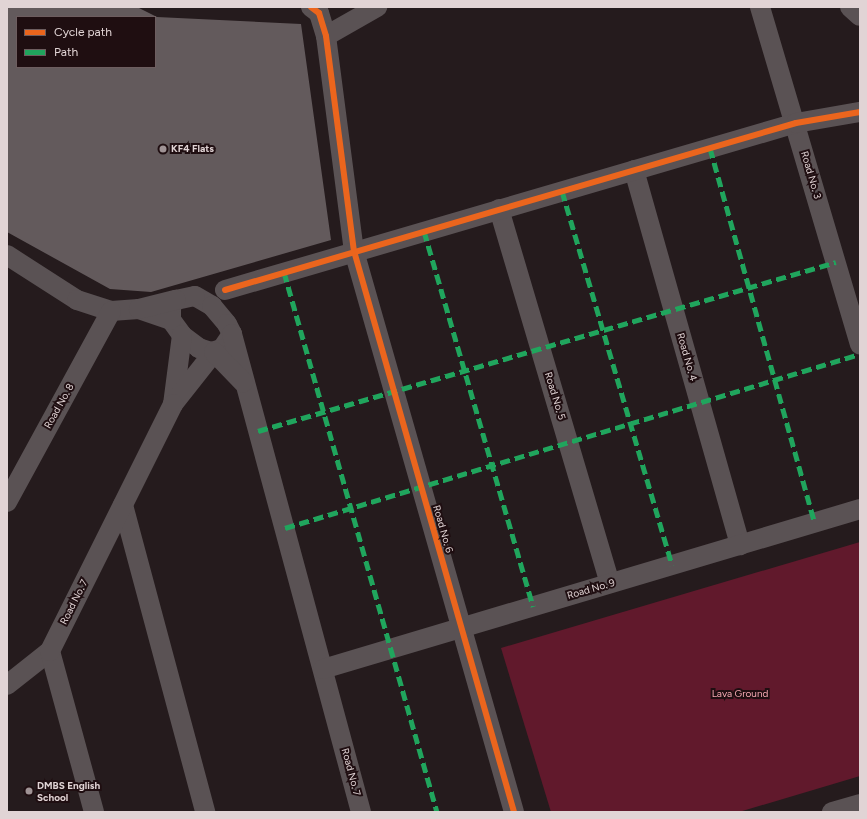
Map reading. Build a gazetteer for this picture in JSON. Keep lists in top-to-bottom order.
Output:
{
  "streets": {
    "street": [
      "Road No. 3",
      "Road No. 4",
      "Road No. 5",
      "Road No. 8",
      "Road No. 6",
      "Road No. 9",
      "Road No. 7"
    ]
  },
  "crossings": [
    ["Road No. 4", "Road No. 9"],
    ["Road No. 5", "Road No. 9"],
    ["Road No. 6", "Road No. 9"],
    ["Road No. 9", "Road No. 7"]
  ],
  "parks": ["Lava Ground"],
  "places": ["KF4 Flats", "DMBS English School"],
  "legend": ["Cycle path", "Path"]
}
